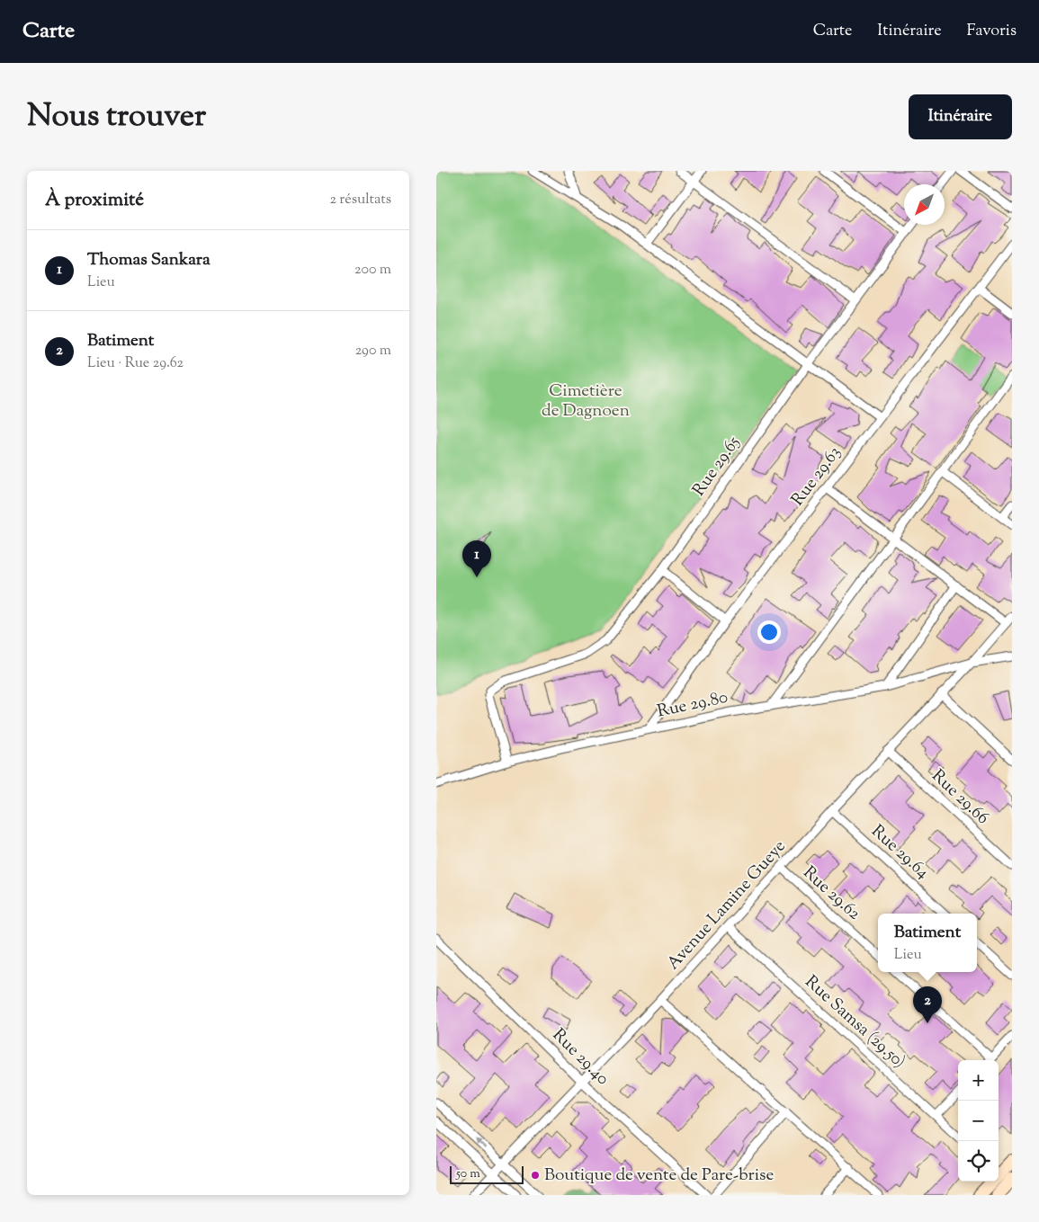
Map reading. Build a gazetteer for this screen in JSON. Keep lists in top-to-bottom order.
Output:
{
  "streets": {
    "street": [
      "Rue 29.65",
      "Rue 29.63",
      "Rue 29.80",
      "Rue 29.66",
      "Rue 29.64",
      "Rue 29.62",
      "Avenue Lamine Gueye",
      "Rue Samsa (29.50)",
      "Rue 29.40"
    ]
  },
  "crossings": [
    ["Rue 29.65", "Rue 29.80"],
    ["Rue 29.63", "Rue 29.80"],
    ["Rue 29.80", "Avenue Lamine Gueye"],
    ["Rue 29.66", "Avenue Lamine Gueye"],
    ["Rue 29.64", "Avenue Lamine Gueye"],
    ["Rue 29.62", "Avenue Lamine Gueye"],
    ["Avenue Lamine Gueye", "Rue Samsa (29.50)"],
    ["Avenue Lamine Gueye", "Rue 29.40"]
  ],
  "parks": ["Cimetière de Dagnoen"],
  "places": ["Boutique de vente de Pare-brise"],
  "scale_bar": "50 m",
  "north": "bottom left",
  "page": {
    "header": "Carte",
    "nav": ["Carte", "Itinéraire", "Favoris"],
    "title": "Nous trouver",
    "buttons": "Itinéraire",
    "heading": ["À proximité", "2 résultats"],
    "list": [
      {
        "mark": "1",
        "name": "Thomas Sankara",
        "note": "Lieu",
        "value": "200 m"
      },
      {
        "mark": "2",
        "name": "Batiment",
        "note": "Lieu · Rue 29.62",
        "value": "290 m"
      }
    ],
    "pins": ["1", "2"],
    "popup": ["Batiment", "Lieu"],
    "map_buttons": ["+", "−"],
    "scale": "50 m"
  }
}
